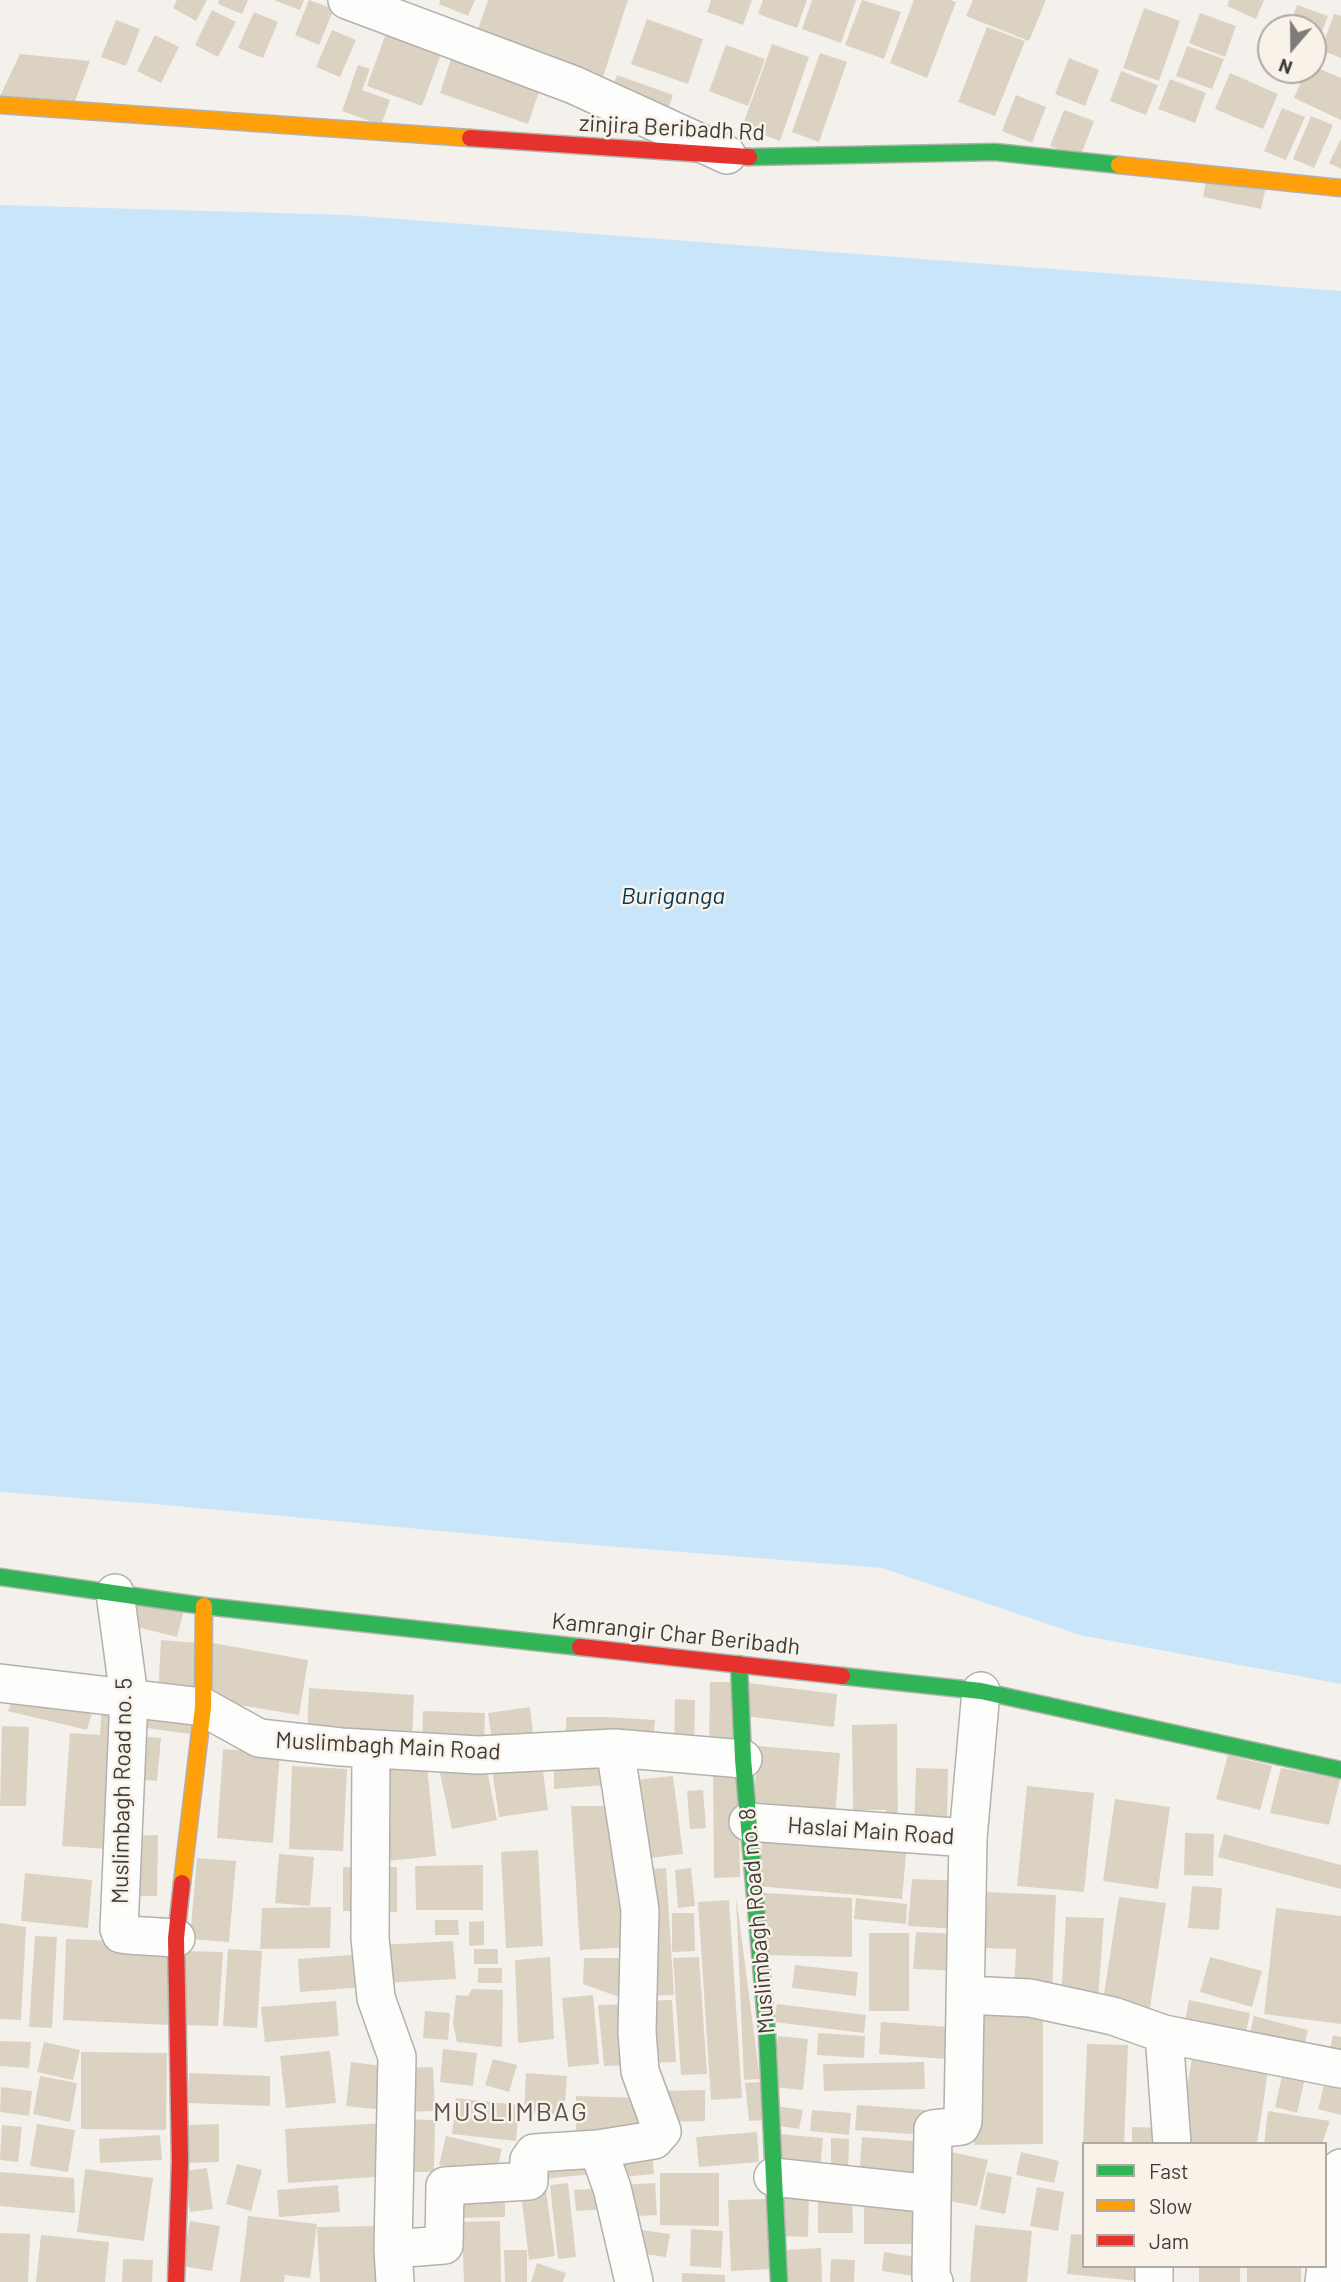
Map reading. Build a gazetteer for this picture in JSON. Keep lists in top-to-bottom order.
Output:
{
  "streets": {
    "street": [
      "zinjira Beribadh Rd",
      "Kamrangir Char Beribadh",
      "Muslimbagh Main Road",
      "Muslimbagh Road no. 5",
      "Haslai Main Road",
      "Muslimbagh Road no. 8"
    ]
  },
  "crossings": [
    ["Kamrangir Char Beribadh", "Muslimbagh Road no. 5"],
    ["Kamrangir Char Beribadh", "Muslimbagh Road no. 8"],
    ["Muslimbagh Main Road", "Muslimbagh Road no. 5"],
    ["Muslimbagh Main Road", "Muslimbagh Road no. 8"],
    ["Haslai Main Road", "Muslimbagh Road no. 8"]
  ],
  "districts": ["MUSLIMBAG"],
  "water": ["Buriganga"],
  "legend": ["Fast", "Slow", "Jam"],
  "north": "bottom"
}
